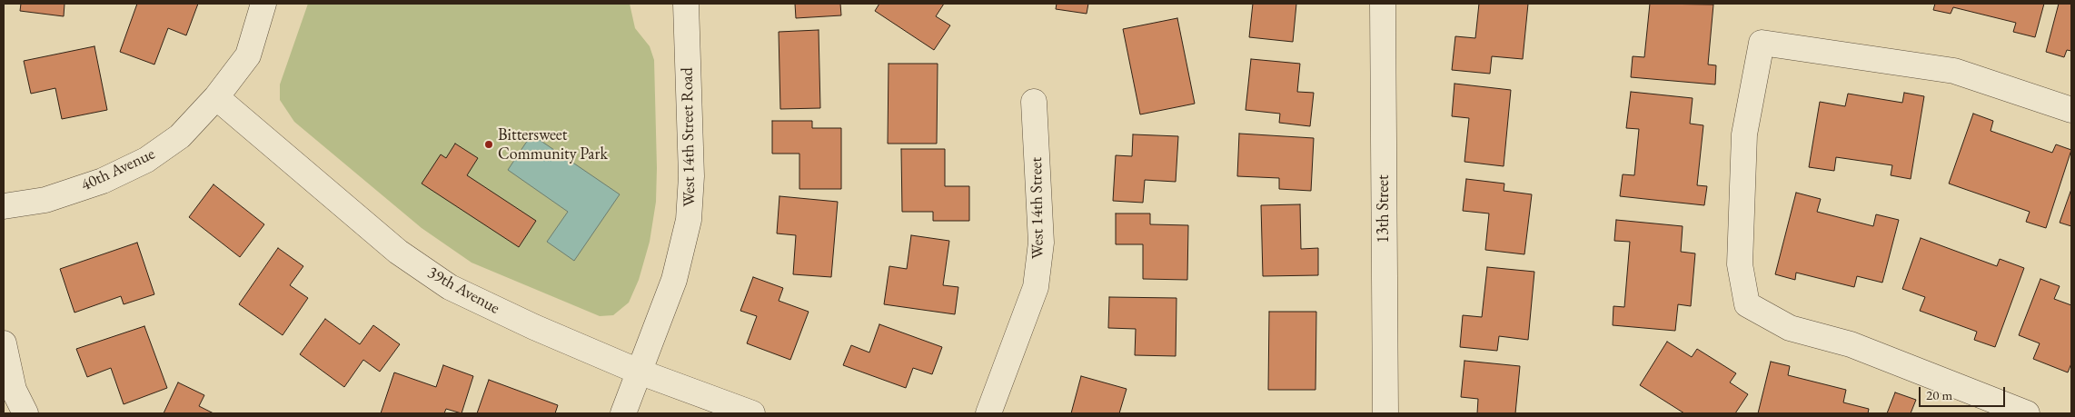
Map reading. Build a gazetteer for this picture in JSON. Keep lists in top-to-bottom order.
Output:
{
  "streets": {
    "street": [
      "West 14th Street Road",
      "40th Avenue",
      "West 14th Street",
      "13th Street",
      "39th Avenue"
    ]
  },
  "crossings": [
    ["West 14th Street Road", "39th Avenue"],
    ["40th Avenue", "39th Avenue"]
  ],
  "places": ["Bittersweet Community Park"],
  "scale_bar": "20 m"
}
